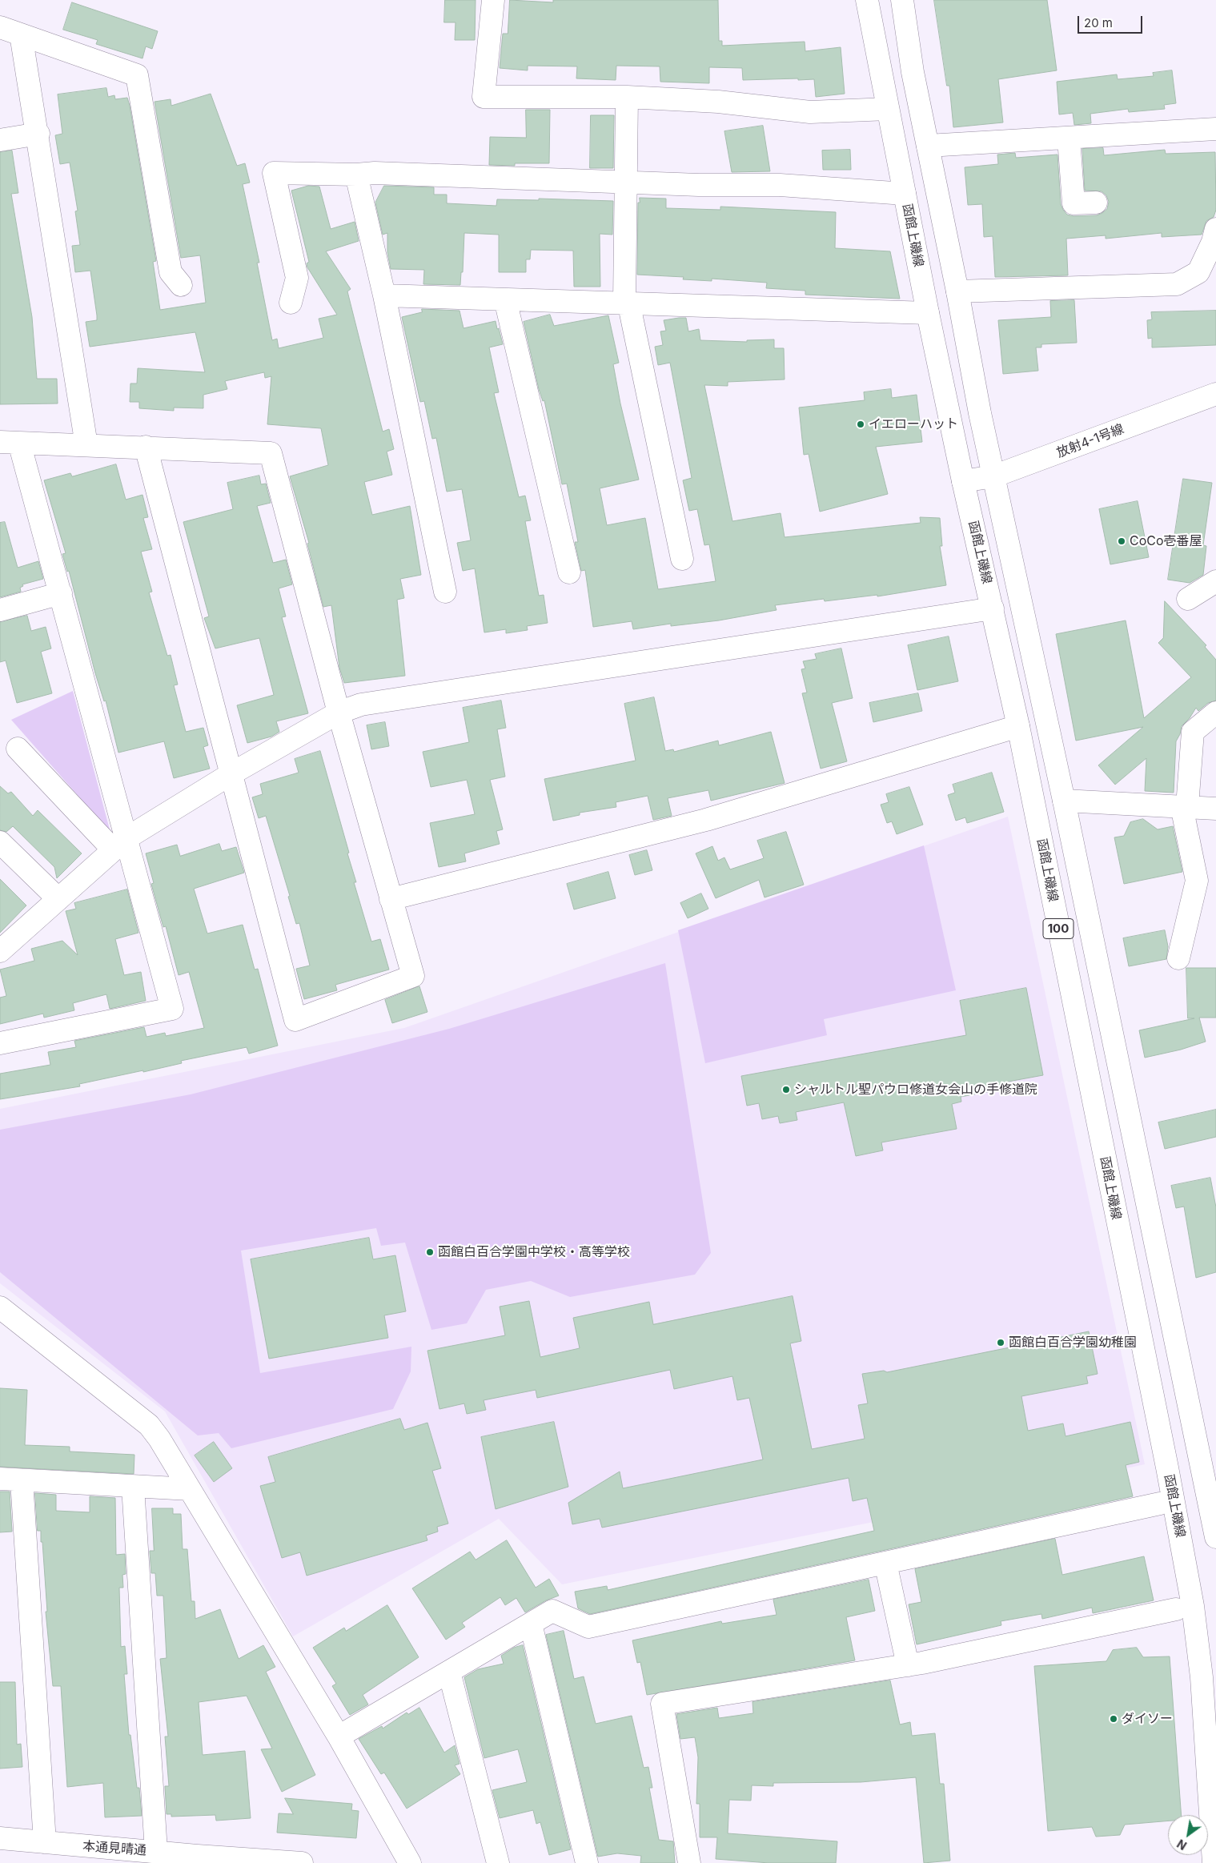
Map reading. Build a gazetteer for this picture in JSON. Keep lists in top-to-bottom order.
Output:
{
  "streets": {
    "street": [
      "函館上磯線",
      "放射4-1号線",
      "100",
      "本通見晴通"
    ]
  },
  "crossings": [
    ["函館上磯線", "放射4-1号線"],
    ["放射4-1号線", "100"]
  ],
  "places": [
    "イエローハット",
    "CoCo壱番屋",
    "シャルトル聖パウロ修道女会山の手修道院",
    "函館白百合学園中学校・高等学校",
    "函館白百合学園幼稚園",
    "ダイソー"
  ],
  "scale_bar": "20 m",
  "north": "bottom left"
}
